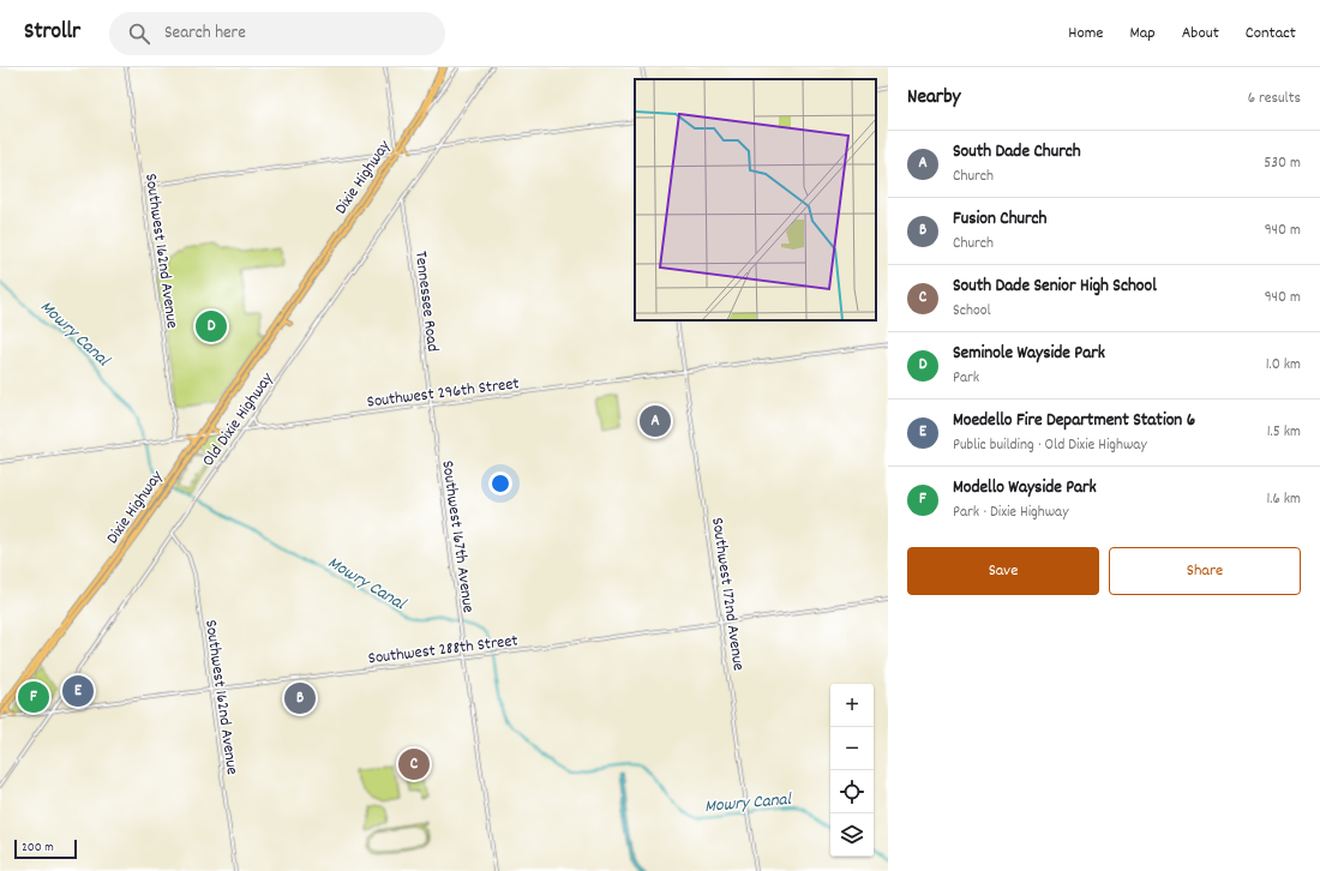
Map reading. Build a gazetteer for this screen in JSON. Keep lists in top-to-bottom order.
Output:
{
  "streets": {
    "highway": ["Dixie Highway"],
    "street": [
      "Southwest 162nd Avenue",
      "Tennessee Road",
      "Southwest 296th Street",
      "Old Dixie Highway",
      "Southwest 167th Avenue",
      "Southwest 172nd Avenue",
      "Southwest 288th Street"
    ]
  },
  "crossings": [
    ["Dixie Highway", "Southwest 296th Street"],
    ["Dixie Highway", "Southwest 288th Street"],
    ["Southwest 162nd Avenue", "Southwest 296th Street"],
    ["Southwest 162nd Avenue", "Old Dixie Highway"],
    ["Southwest 162nd Avenue", "Southwest 288th Street"],
    ["Tennessee Road", "Southwest 296th Street"],
    ["Tennessee Road", "Old Dixie Highway"],
    ["Tennessee Road", "Southwest 167th Avenue"],
    ["Southwest 296th Street", "Old Dixie Highway"],
    ["Southwest 296th Street", "Southwest 167th Avenue"],
    ["Southwest 296th Street", "Southwest 172nd Avenue"],
    ["Old Dixie Highway", "Southwest 288th Street"],
    ["Southwest 167th Avenue", "Southwest 288th Street"],
    ["Southwest 172nd Avenue", "Southwest 288th Street"]
  ],
  "water": ["Mowry Canal"],
  "scale_bar": "200 m",
  "page": {
    "header": "Strollr",
    "search": "Search here",
    "nav": [
      "Home",
      "Map",
      "About",
      "Contact"
    ],
    "heading": ["Nearby", "6 results"],
    "list": [
      {
        "mark": "A",
        "name": "South Dade Church",
        "note": "Church",
        "value": "530 m"
      },
      {
        "mark": "B",
        "name": "Fusion Church",
        "note": "Church",
        "value": "940 m"
      },
      {
        "mark": "C",
        "name": "South Dade Senior High School",
        "note": "School",
        "value": "940 m"
      },
      {
        "mark": "D",
        "name": "Seminole Wayside Park",
        "note": "Park",
        "value": "1.0 km"
      },
      {
        "mark": "E",
        "name": "Moedello Fire Department Station 6",
        "note": "Public building · Old Dixie Highway",
        "value": "1.5 km"
      },
      {
        "mark": "F",
        "name": "Modello Wayside Park",
        "note": "Park · Dixie Highway",
        "value": "1.6 km"
      }
    ],
    "pins": [
      "D",
      "A",
      "E",
      "F",
      "B",
      "C"
    ],
    "buttons": ["Save", "Share"],
    "map_buttons": ["+", "−"],
    "scale": "200 m"
  }
}
